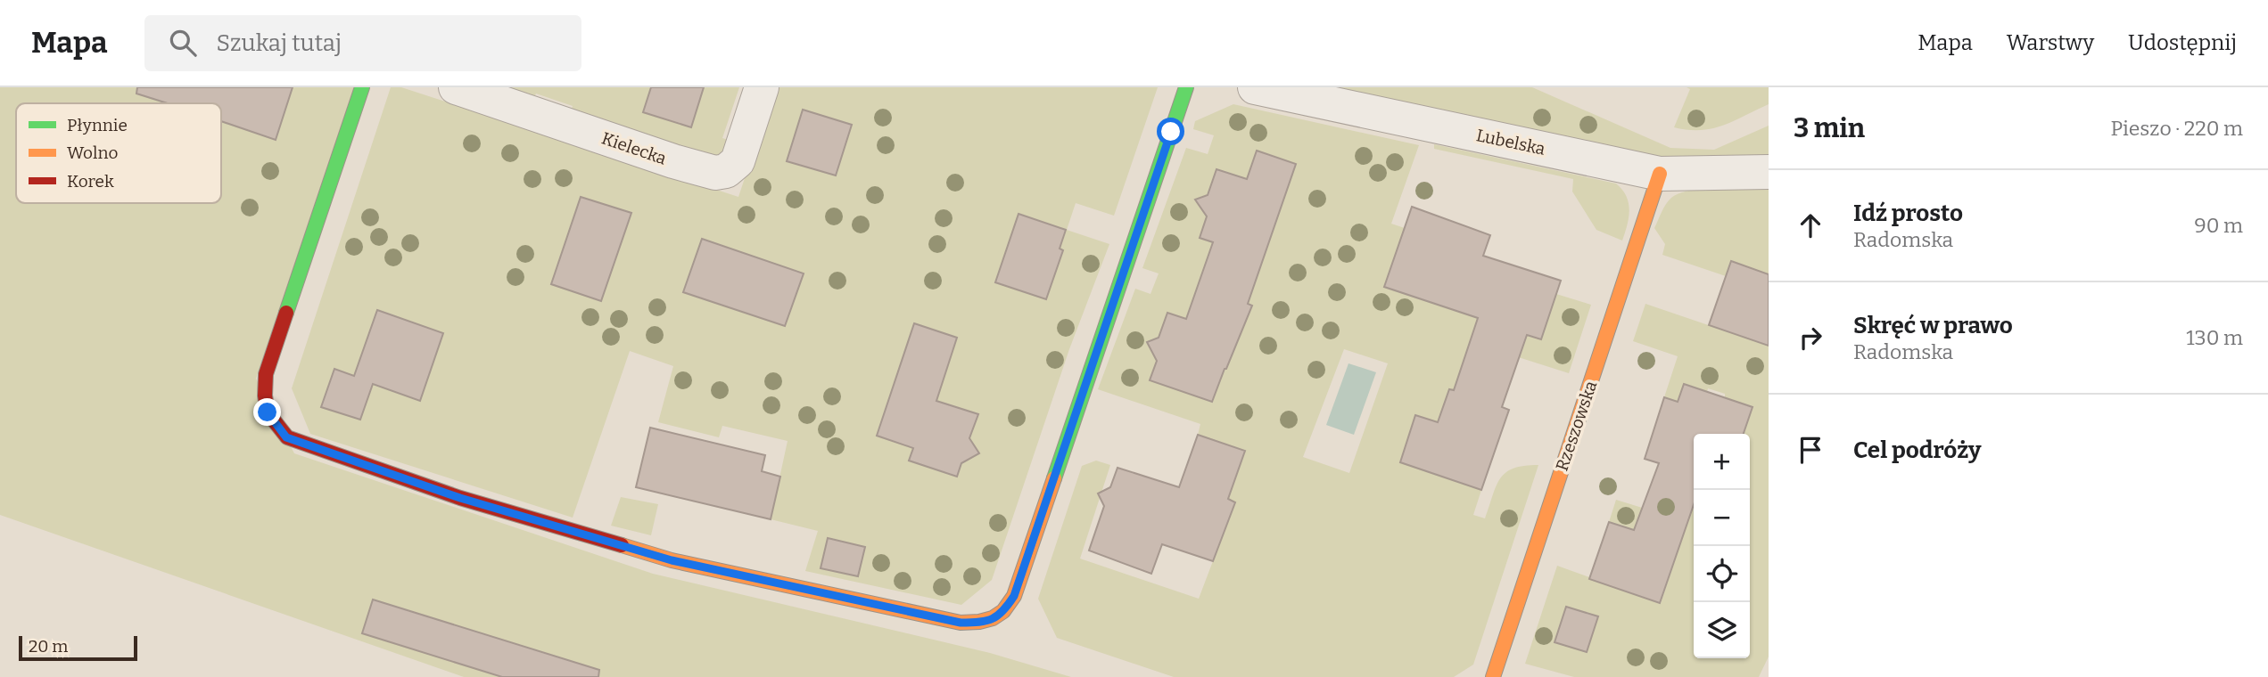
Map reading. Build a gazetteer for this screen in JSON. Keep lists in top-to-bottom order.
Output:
{
  "streets": {
    "street": ["Lubelska", "Kielecka", "Rzeszowska"]
  },
  "crossings": [
    ["Lubelska", "Rzeszowska"]
  ],
  "legend": ["Płynnie", "Wolno", "Korek"],
  "scale_bar": "20 m",
  "page": {
    "header": "Mapa",
    "search": "Szukaj tutaj",
    "nav": ["Mapa", "Warstwy", "Udostępnij"],
    "heading": ["3 min", "Pieszo · 220 m"],
    "list": [
      ["Idź prosto", "Radomska", "90 m"],
      ["Skręć w prawo", "Radomska", "130 m"],
      "Cel podróży"
    ],
    "map_buttons": ["+", "−"],
    "scale": "20 m"
  }
}
